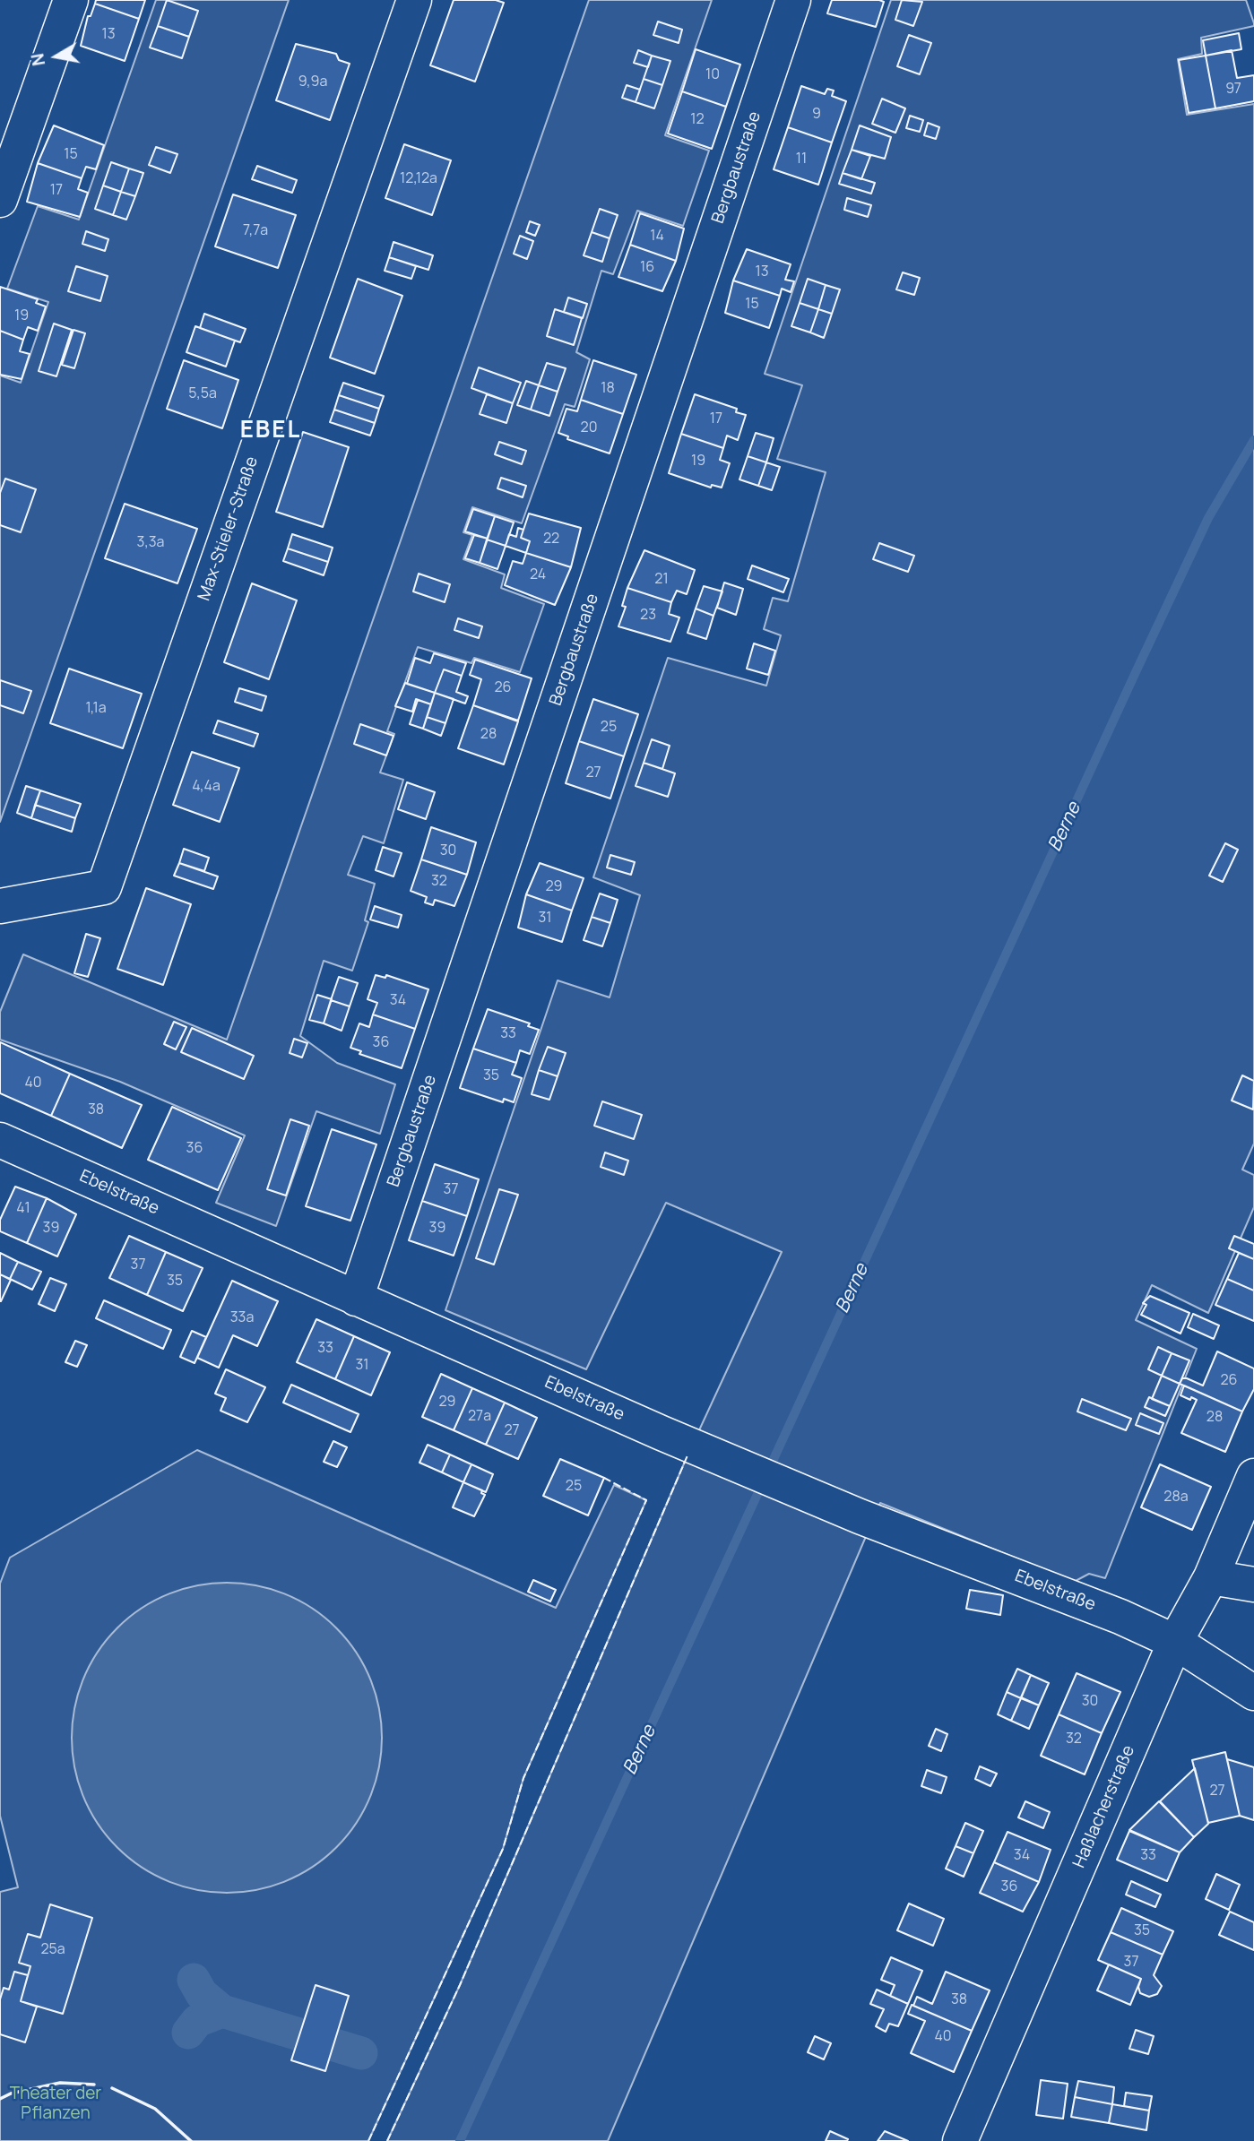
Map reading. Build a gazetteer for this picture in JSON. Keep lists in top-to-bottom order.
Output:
{
  "streets": {
    "street": [
      "Bergbaustraße",
      "Max-Stieler-Straße",
      "Ebelstraße",
      "Haßlacherstraße"
    ]
  },
  "crossings": [
    ["Bergbaustraße", "Ebelstraße"],
    ["Ebelstraße", "Haßlacherstraße"]
  ],
  "districts": ["EBEL"],
  "water": ["Berne"],
  "parks": ["Theater der Pflanzen"],
  "house_numbers": [
    "13",
    "10",
    "9,9a",
    "97",
    "9",
    "12",
    "15",
    "11",
    "12,12a",
    "17",
    "7,7a",
    "14",
    "16",
    "13",
    "15",
    "19",
    "18",
    "5,5a",
    "17",
    "20",
    "19",
    "22",
    "3,3a",
    "24",
    "21",
    "23",
    "26",
    "1,1a",
    "25",
    "28",
    "27",
    "4,4a",
    "30",
    "32",
    "29",
    "31",
    "34",
    "33",
    "36",
    "35",
    "40",
    "38",
    "36",
    "37",
    "41",
    "39",
    "39",
    "37",
    "35",
    "33a",
    "33",
    "31",
    "26",
    "29",
    "27a",
    "28",
    "27",
    "25",
    "28a",
    "30",
    "32",
    "27",
    "34",
    "33",
    "36",
    "35",
    "25a",
    "37",
    "38",
    "40"
  ],
  "north": "left"
}
